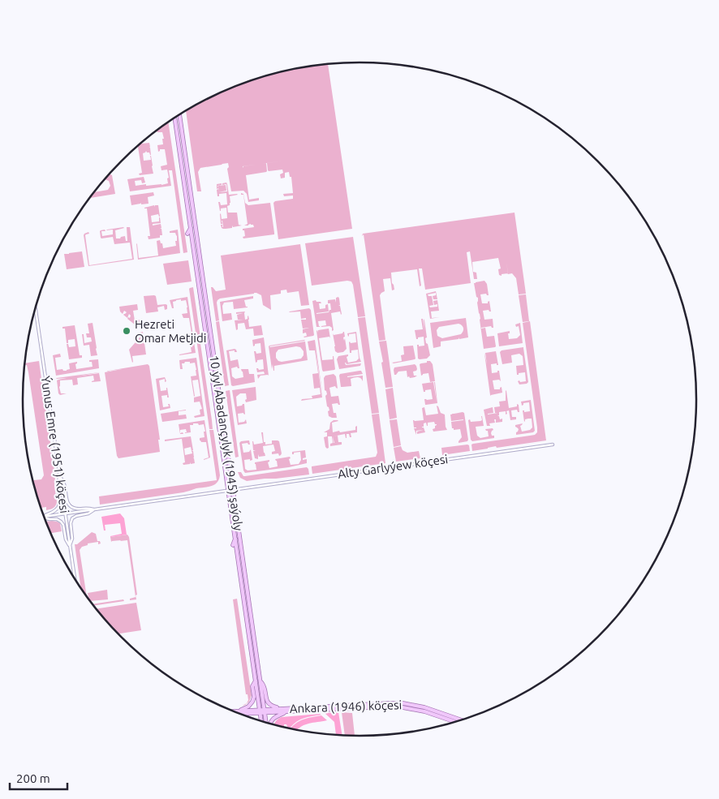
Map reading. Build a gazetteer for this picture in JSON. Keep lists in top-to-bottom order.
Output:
{
  "streets": {
    "main road": ["10 ýyl Abadançylyk (1945) şaýoly", "Ankara (1946) köçesi"],
    "street": ["Ýunus Emre (1951) köçesi", "Alty Garlyýew köçesi"]
  },
  "crossings": [
    ["10 ýyl Abadançylyk (1945) şaýoly", "Alty Garlyýew köçesi"],
    ["10 ýyl Abadançylyk (1945) şaýoly", "Ankara (1946) köçesi"]
  ],
  "places": ["Hezreti Omar Metjidi"],
  "scale_bar": "200 m"
}
